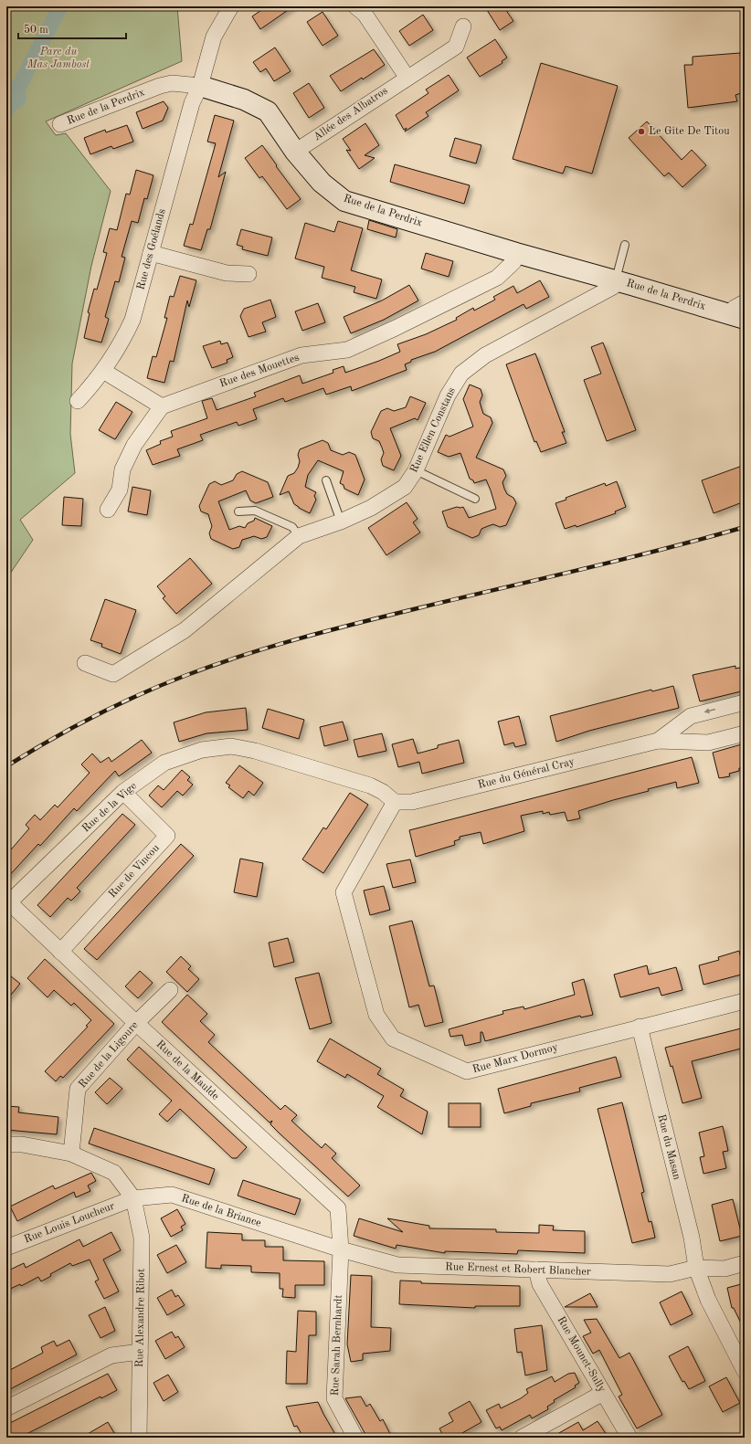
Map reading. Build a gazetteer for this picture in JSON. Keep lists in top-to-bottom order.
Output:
{
  "streets": {
    "street": [
      "Rue de la Perdrix",
      "Allée des Albatros",
      "Rue des Goélands",
      "Rue des Mouettes",
      "Rue Ellen Constans",
      "Rue du Général Cray",
      "Rue de la Vige",
      "Rue de Vincou",
      "Rue de la Ligoure",
      "Rue Marx Dormoy",
      "Rue de la Maulde",
      "Rue du Masan",
      "Rue de la Briance",
      "Rue Louis Loucheur",
      "Rue Ernest et Robert Blancher",
      "Rue Alexandre Ribot",
      "Rue Sarah Bernhardt",
      "Rue Mounet-Sully"
    ]
  },
  "crossings": [
    ["Rue de la Perdrix", "Allée des Albatros"],
    ["Rue de la Perdrix", "Rue des Goélands"],
    ["Rue de la Perdrix", "Rue des Mouettes"],
    ["Rue de la Perdrix", "Rue Ellen Constans"],
    ["Rue du Général Cray", "Rue de la Vige"],
    ["Rue du Général Cray", "Rue Marx Dormoy"],
    ["Rue de la Vige", "Rue de Vincou"],
    ["Rue de la Vige", "Rue Marx Dormoy"],
    ["Rue de la Vige", "Rue de la Maulde"],
    ["Rue de Vincou", "Rue de la Maulde"],
    ["Rue de la Ligoure", "Rue de la Maulde"],
    ["Rue Marx Dormoy", "Rue du Masan"],
    ["Rue de la Maulde", "Rue de la Briance"],
    ["Rue de la Maulde", "Rue Ernest et Robert Blancher"],
    ["Rue de la Maulde", "Rue Sarah Bernhardt"],
    ["Rue du Masan", "Rue Ernest et Robert Blancher"],
    ["Rue de la Briance", "Rue Louis Loucheur"],
    ["Rue de la Briance", "Rue Ernest et Robert Blancher"],
    ["Rue de la Briance", "Rue Alexandre Ribot"],
    ["Rue de la Briance", "Rue Sarah Bernhardt"],
    ["Rue Louis Loucheur", "Rue Alexandre Ribot"],
    ["Rue Ernest et Robert Blancher", "Rue Sarah Bernhardt"],
    ["Rue Ernest et Robert Blancher", "Rue Mounet-Sully"]
  ],
  "parks": ["Parc du Mas Jambost"],
  "places": ["Le Gîte De Titou"],
  "scale_bar": "50 m"
}
